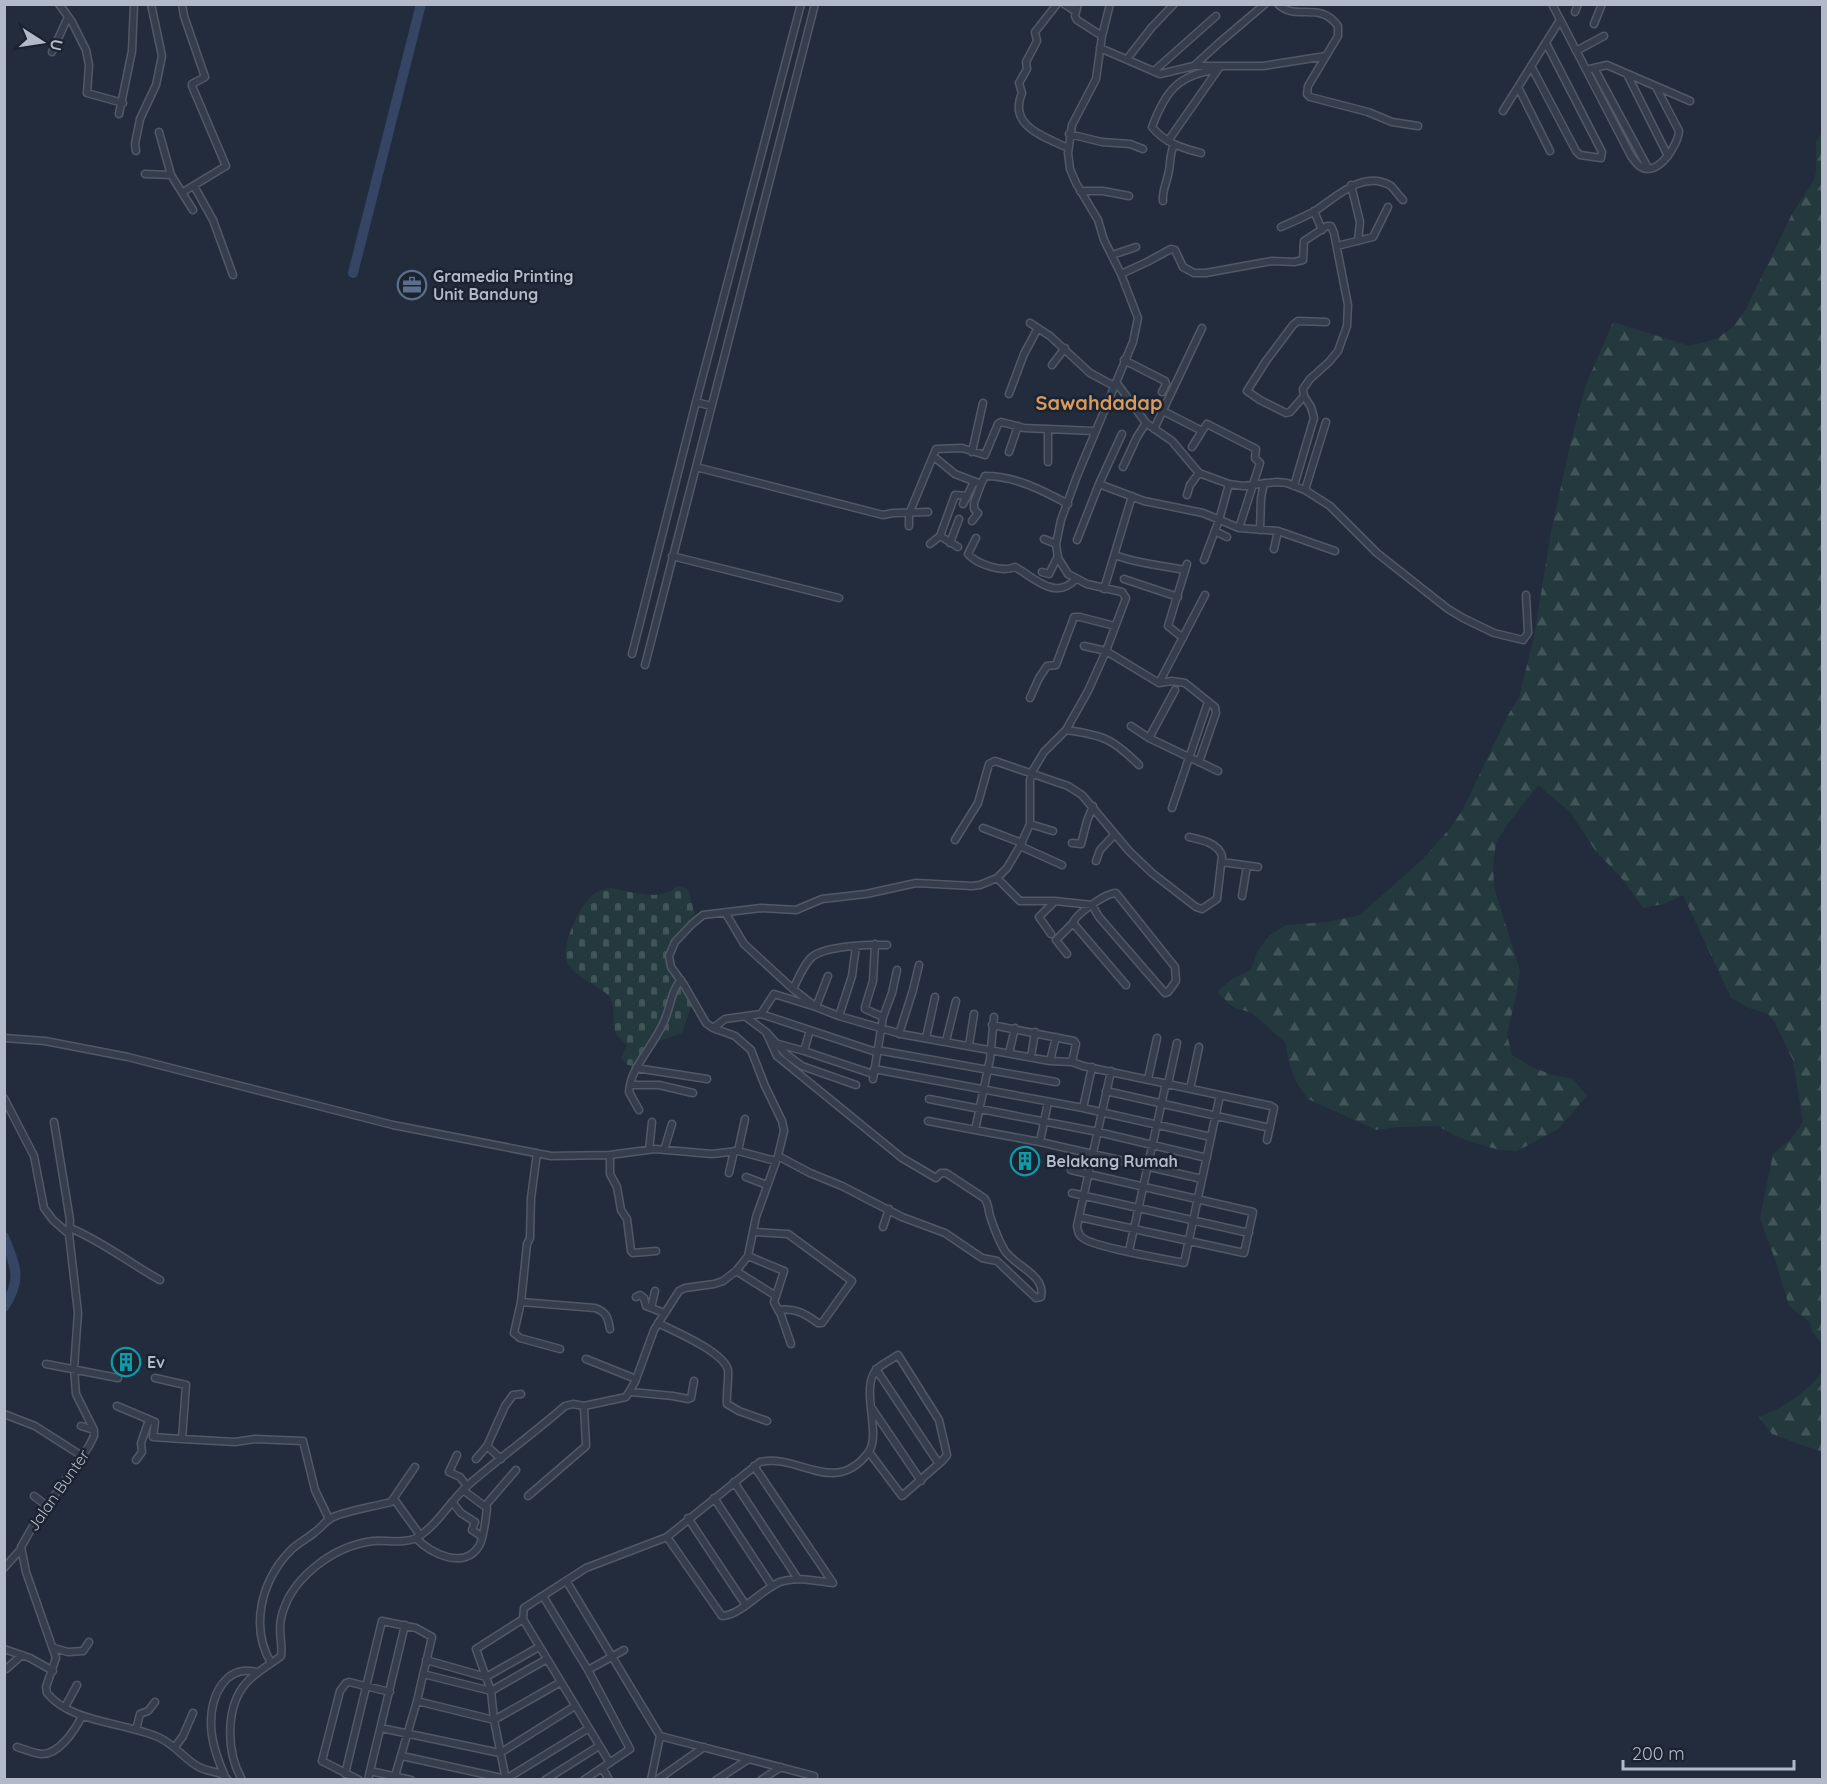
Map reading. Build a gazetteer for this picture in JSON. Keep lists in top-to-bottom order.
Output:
{
  "streets": {
    "street": ["Jalan Bunter"]
  },
  "districts": ["Sawahdadap"],
  "places": {
    "office": ["Gramedia Printing Unit Bandung"],
    "building": ["Belakang Rumah", "Ev"]
  },
  "scale_bar": "200 m",
  "north": "right"
}
